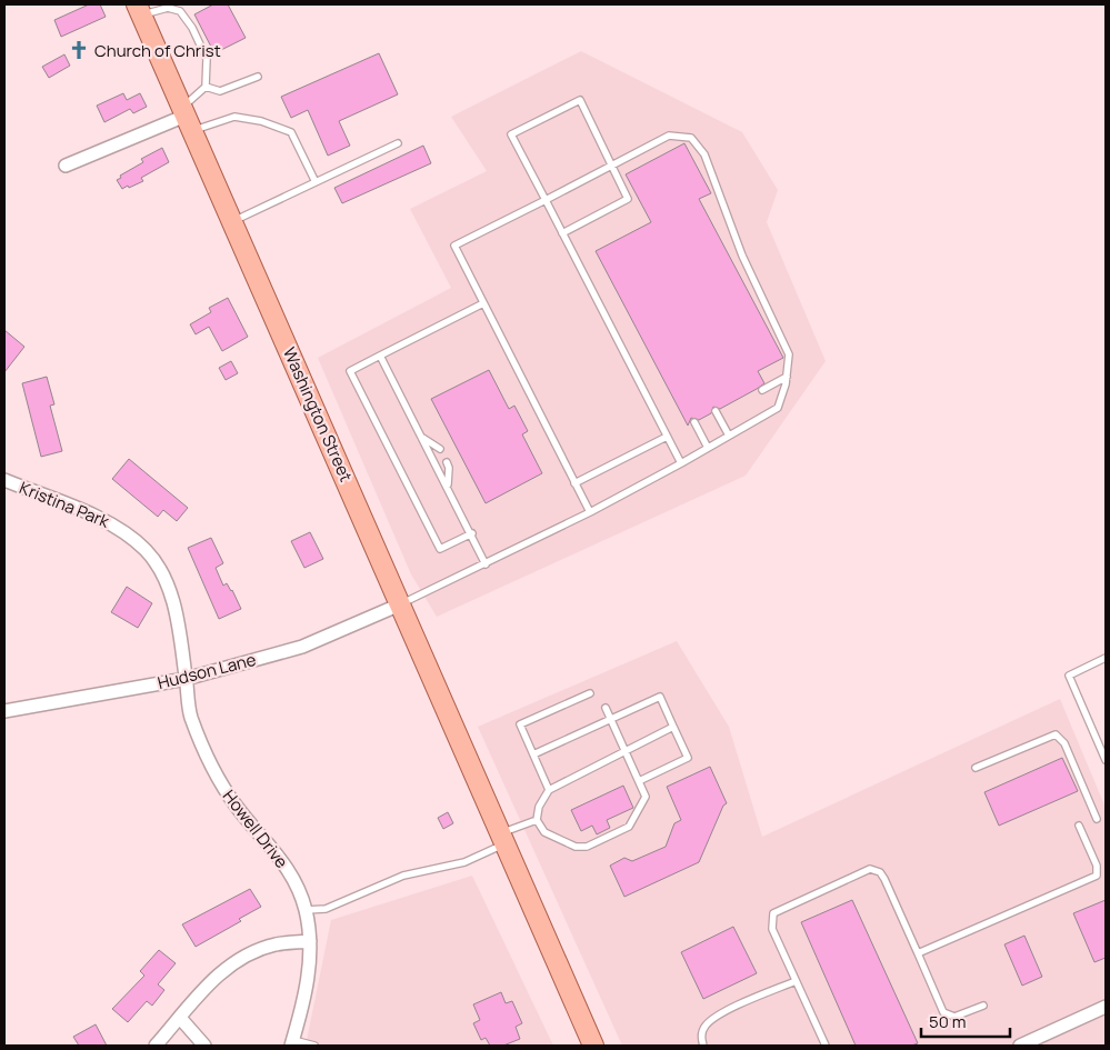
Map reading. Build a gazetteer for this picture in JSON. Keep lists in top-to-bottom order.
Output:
{
  "streets": {
    "main road": ["Washington Street"],
    "street": ["Kristina Park", "Hudson Lane", "Howell Drive"]
  },
  "crossings": [
    ["Washington Street", "Hudson Lane"],
    ["Kristina Park", "Hudson Lane"],
    ["Kristina Park", "Howell Drive"],
    ["Hudson Lane", "Howell Drive"]
  ],
  "places": {
    "church": ["Church of Christ"]
  },
  "scale_bar": "50 m"
}
